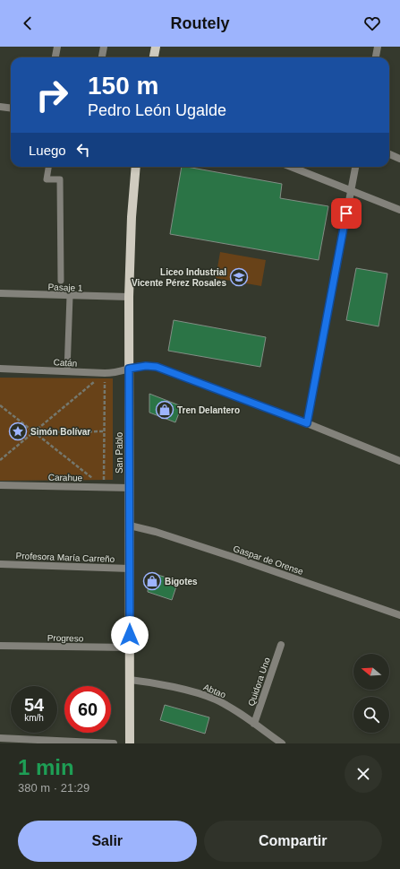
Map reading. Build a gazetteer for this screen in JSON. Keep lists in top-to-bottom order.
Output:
{
  "streets": {
    "main road": ["San Pablo"],
    "street": [
      "Pasaje 1",
      "Catán",
      "Carahue",
      "Profesora María Carreño",
      "Gaspar de Orense",
      "Progreso",
      "Quidora Uno",
      "Abtao"
    ]
  },
  "crossings": [
    ["Pasaje 1", "San Pablo"],
    ["Catán", "San Pablo"],
    ["San Pablo", "Carahue"],
    ["San Pablo", "Profesora María Carreño"],
    ["San Pablo", "Gaspar de Orense"],
    ["San Pablo", "Progreso"],
    ["San Pablo", "Abtao"],
    ["Quidora Uno", "Abtao"]
  ],
  "places": {
    "school or university": ["Liceo Industrial Vicente Pérez Rosales"],
    "shop": ["Tren Delantero", "Bigotes"],
    "place": ["Simón Bolívar"]
  },
  "north": "left",
  "page": {
    "header": "Routely",
    "turn": ["150 m", "Pedro León Ugalde"],
    "then": "Luego",
    "speed": "54 km/h",
    "limit": "60",
    "heading": ["1 min", "380 m · 21:29"],
    "buttons": ["Salir", "Compartir"]
  }
}
